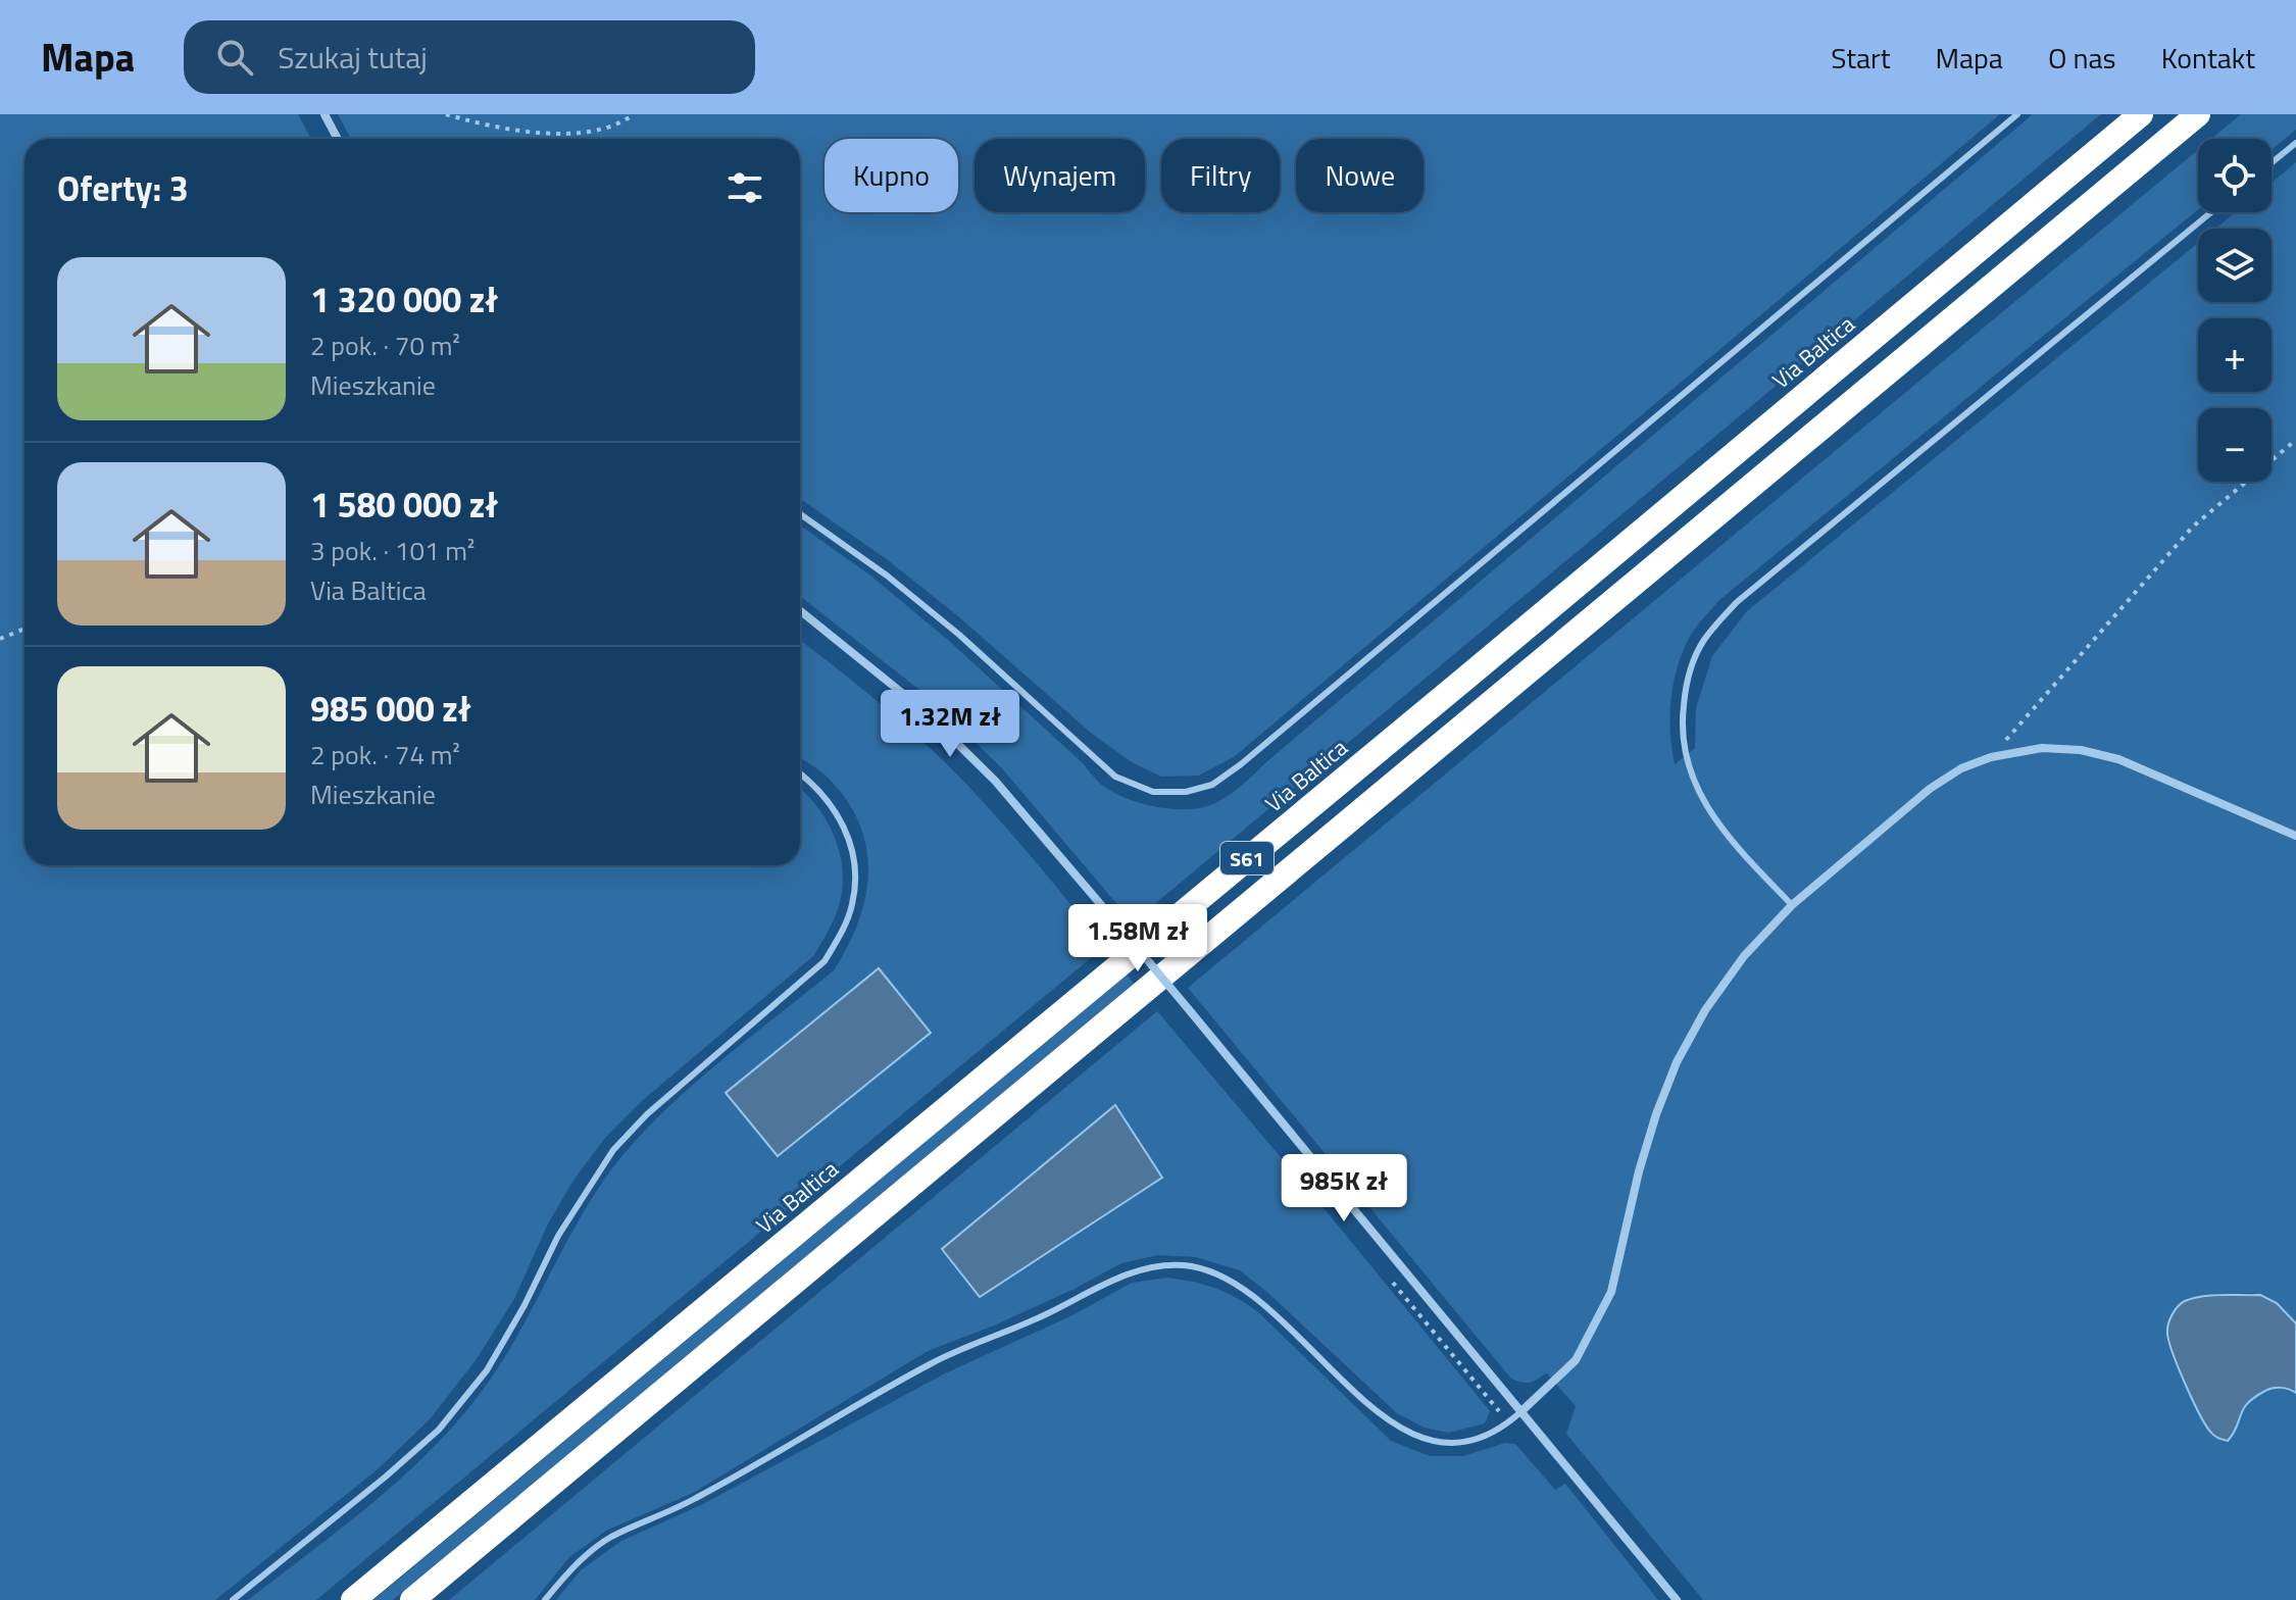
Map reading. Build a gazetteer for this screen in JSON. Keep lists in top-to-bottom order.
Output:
{
  "streets": {
    "highway": ["Via Baltica", "S61"]
  },
  "page": {
    "header": "Mapa",
    "search": "Szukaj tutaj",
    "nav": [
      "Start",
      "Mapa",
      "O nas",
      "Kontakt"
    ],
    "map_buttons": ["+", "−"],
    "chip": [
      "Kupno",
      "Wynajem",
      "Filtry",
      "Nowe"
    ],
    "heading": "Oferty: 3",
    "list": [
      {
        "name": "1 320 000 zł",
        "note": "2 pok. · 70 m² · Mieszkanie"
      },
      {
        "name": "1 580 000 zł",
        "note": "3 pok. · 101 m² · Via Baltica"
      },
      {
        "name": "985 000 zł",
        "note": "2 pok. · 74 m² · Mieszkanie"
      }
    ],
    "price": ["1.32M zł", "1.58M zł", "985K zł"]
  }
}
